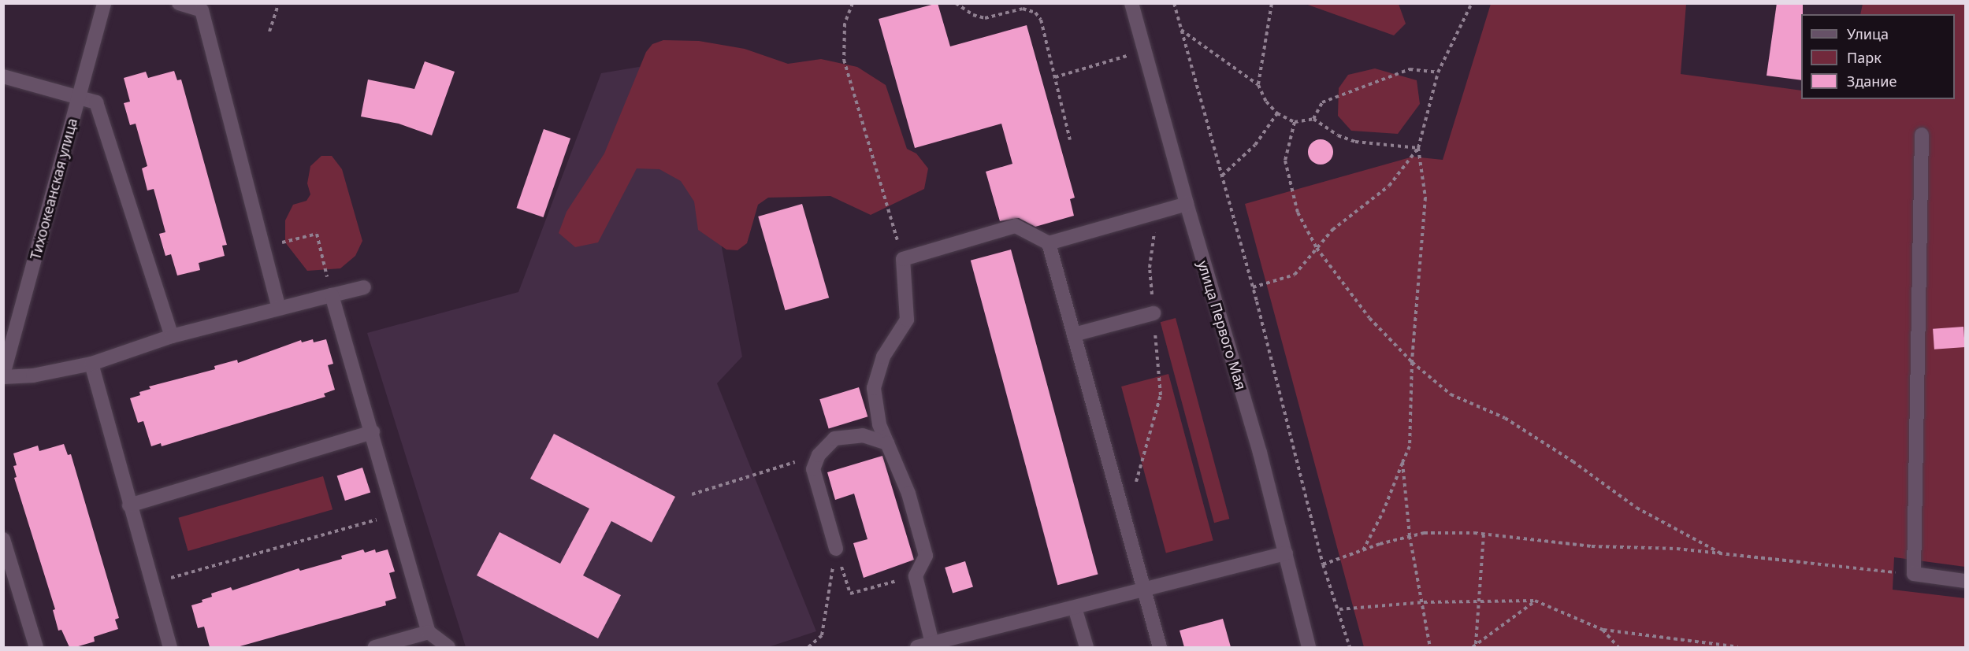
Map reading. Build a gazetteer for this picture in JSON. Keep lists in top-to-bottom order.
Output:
{
  "streets": {
    "street": ["Тихоокеанская улица", "улица Первого Мая"]
  },
  "legend": ["Улица", "Парк", "Здание"]
}
